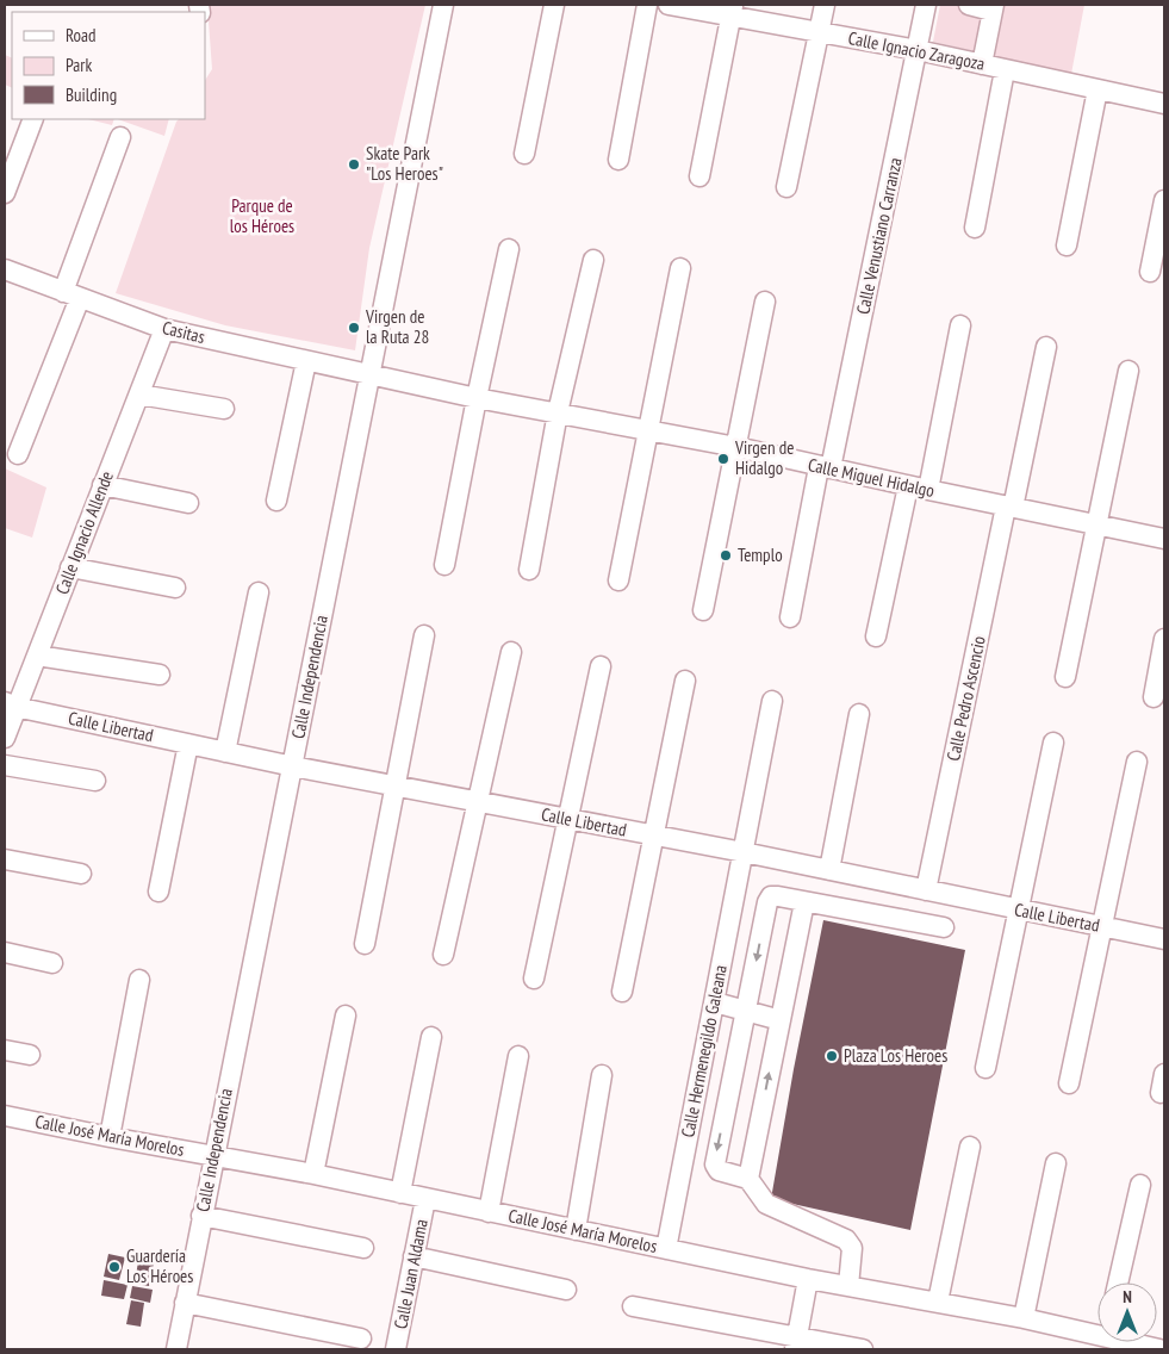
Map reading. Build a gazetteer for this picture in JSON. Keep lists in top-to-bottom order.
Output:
{
  "streets": {
    "street": [
      "Calle Ignacio Zaragoza",
      "Calle Venustiano Carranza",
      "Casitas",
      "Calle Miguel Hidalgo",
      "Calle Ignacio Allende",
      "Calle Independencia",
      "Calle Pedro Ascencio",
      "Calle Libertad",
      "Calle Hermenegildo Galeana",
      "Calle José María Morelos",
      "Calle Juan Aldama"
    ]
  },
  "crossings": [
    ["Calle Ignacio Zaragoza", "Calle Venustiano Carranza"],
    ["Calle Venustiano Carranza", "Calle Miguel Hidalgo"],
    ["Casitas", "Calle Miguel Hidalgo"],
    ["Casitas", "Calle Ignacio Allende"],
    ["Casitas", "Calle Independencia"],
    ["Calle Miguel Hidalgo", "Calle Independencia"],
    ["Calle Miguel Hidalgo", "Calle Pedro Ascencio"],
    ["Calle Ignacio Allende", "Calle Libertad"],
    ["Calle Independencia", "Calle Libertad"],
    ["Calle Independencia", "Calle José María Morelos"],
    ["Calle Pedro Ascencio", "Calle Libertad"],
    ["Calle Libertad", "Calle Hermenegildo Galeana"],
    ["Calle Hermenegildo Galeana", "Calle José María Morelos"],
    ["Calle José María Morelos", "Calle Juan Aldama"]
  ],
  "parks": ["Parque de los Héroes"],
  "places": [
    "Skate Park \"Los Heroes\"",
    "Virgen de la Ruta 28",
    "Virgen de Hidalgo",
    "Templo",
    "Plaza Los Heroes",
    "Guardería Los Héroes"
  ],
  "legend": ["Road", "Park", "Building"],
  "north": "top"
}
